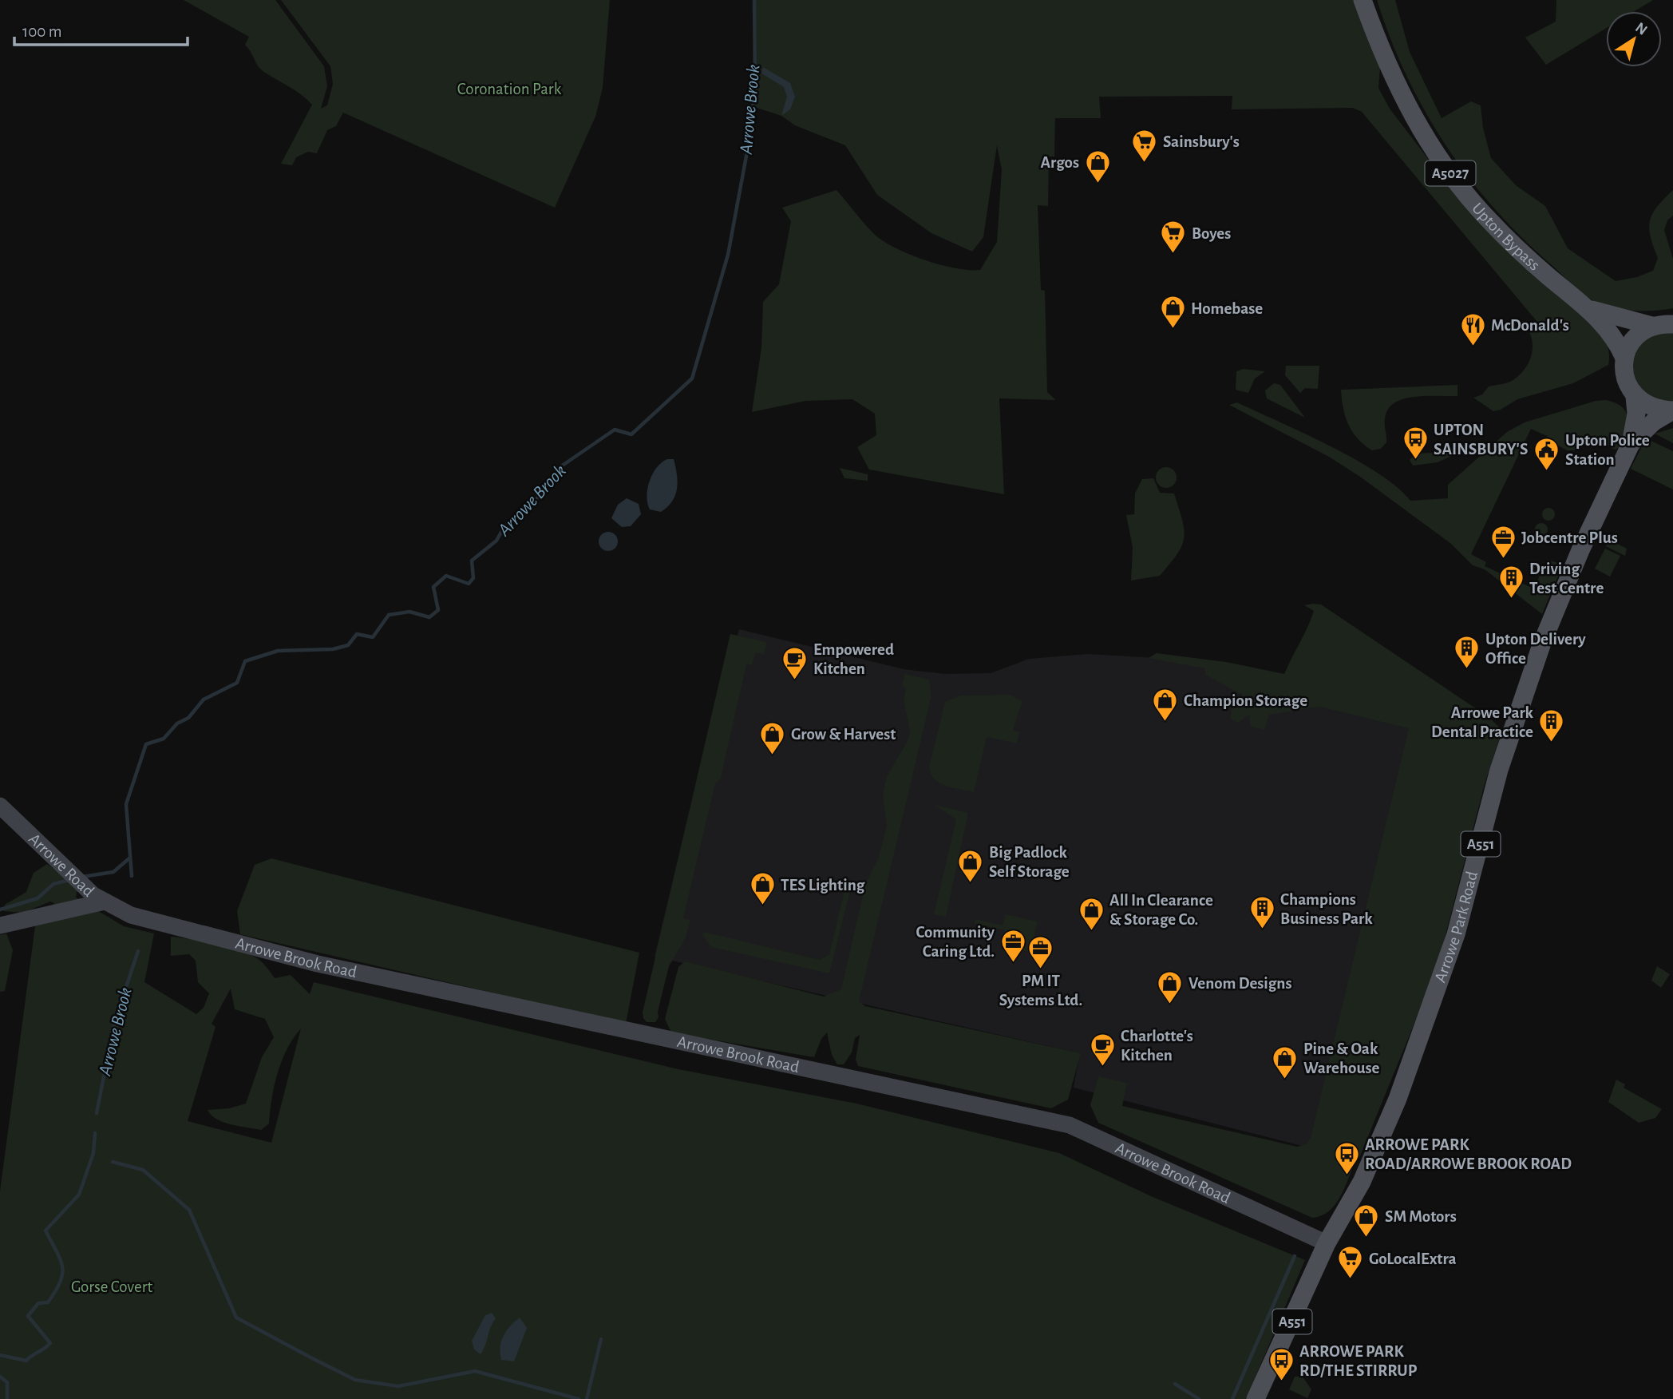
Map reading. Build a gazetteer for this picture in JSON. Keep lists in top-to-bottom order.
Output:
{
  "streets": {
    "main road": [
      "A5027",
      "Upton Bypass",
      "A551",
      "Arrowe Park Road"
    ],
    "street": ["Arrowe Road", "Arrowe Brook Road"]
  },
  "crossings": [
    ["Arrowe Road", "Arrowe Brook Road"],
    ["Arrowe Park Road", "Arrowe Brook Road"]
  ],
  "water": ["Arrowe Brook"],
  "parks": ["Coronation Park", "Gorse Covert"],
  "places": {
    "supermarket": ["Sainsbury's", "Boyes", "GoLocalExtra"],
    "shop": [
      "Argos",
      "Homebase",
      "Champion Storage",
      "Grow & Harvest",
      "Big Padlock Self Storage",
      "TES Lighting",
      "All In Clearance & Storage Co.",
      "Venom Designs",
      "Pine & Oak Warehouse",
      "SM Motors"
    ],
    "restaurant": ["McDonald's"],
    "bus stop": ["UPTON SAINSBURY'S", "ARROWE PARK ROAD/ARROWE BROOK ROAD", "ARROWE PARK RD/THE STIRRUP"],
    "public building": ["Upton Police Station"],
    "office": ["Jobcentre Plus", "Community Caring Ltd.", "PM IT Systems Ltd."],
    "building": [
      "Driving Test Centre",
      "Upton Delivery Office",
      "Arrowe Park Dental Practice",
      "Champions Business Park"
    ],
    "cafe": ["Empowered Kitchen", "Charlotte's Kitchen"]
  },
  "scale_bar": "100 m",
  "north": "top right"
}
